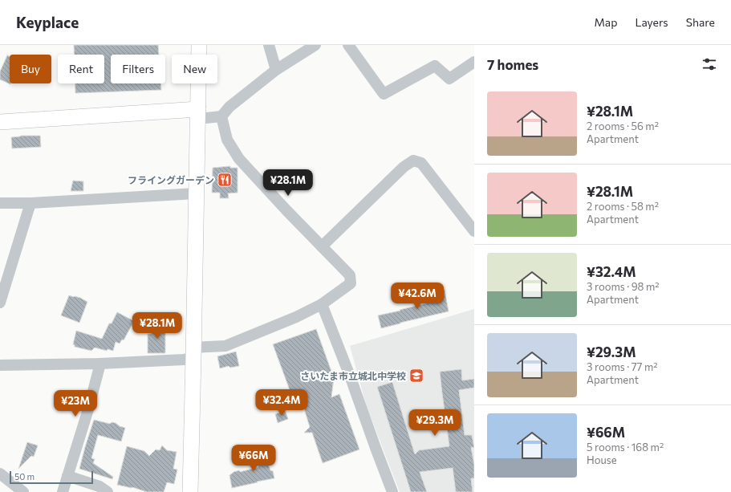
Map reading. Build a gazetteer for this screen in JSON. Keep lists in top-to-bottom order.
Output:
{
  "places": {
    "restaurant": ["フライングガーデン"],
    "school or university": ["さいたま市立城北中学校"]
  },
  "scale_bar": "50 m",
  "page": {
    "header": "Keyplace",
    "nav": ["Map", "Layers", "Share"],
    "heading": "7 homes",
    "chip": [
      "Buy",
      "Rent",
      "Filters",
      "New"
    ],
    "list": [
      {
        "name": "¥28.1M",
        "note": "2 rooms · 56 m² · Apartment"
      },
      {
        "name": "¥28.1M",
        "note": "2 rooms · 58 m² · Apartment"
      },
      {
        "name": "¥32.4M",
        "note": "3 rooms · 98 m² · Apartment"
      },
      {
        "name": "¥29.3M",
        "note": "3 rooms · 77 m² · Apartment"
      },
      {
        "name": "¥66M",
        "note": "5 rooms · 168 m² · House"
      }
    ],
    "price": [
      "¥28.1M",
      "¥42.6M",
      "¥28.1M",
      "¥32.4M",
      "¥23M",
      "¥29.3M",
      "¥66M"
    ],
    "scale": "50 m"
  }
}
